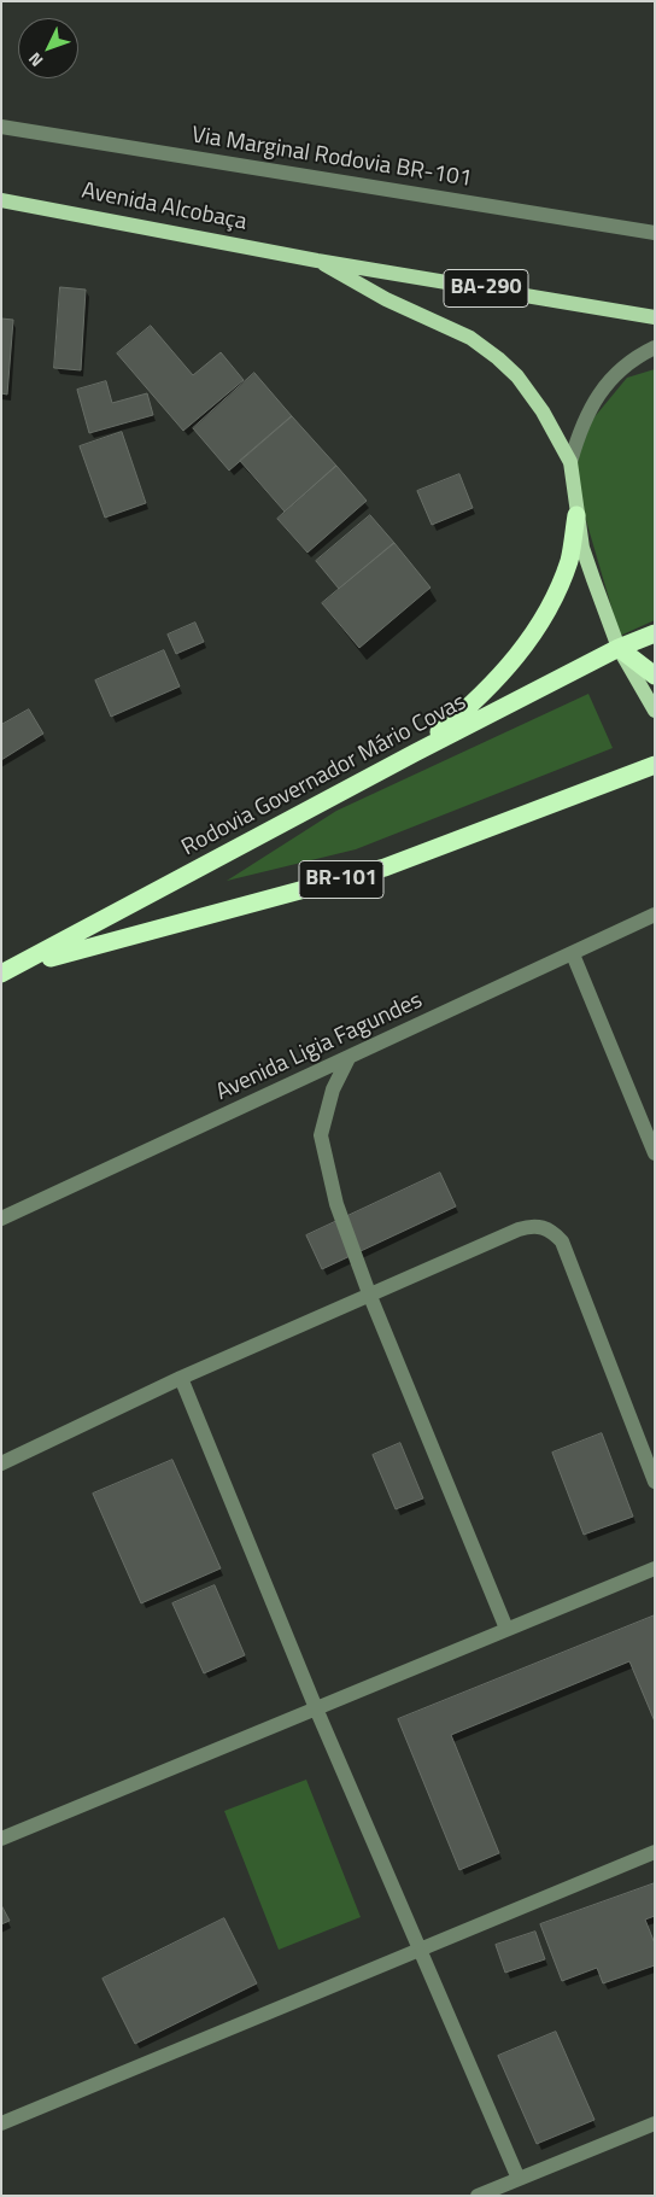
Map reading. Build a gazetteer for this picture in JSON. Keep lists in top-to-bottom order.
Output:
{
  "streets": {
    "highway": ["Rodovia Governador Mário Covas", "BR-101"],
    "main road": ["Avenida Alcobaça", "BA-290"],
    "street": ["Via Marginal Rodovia BR-101", "Avenida Ligia Fagundes"]
  },
  "crossings": [
    ["Avenida Alcobaça", "Rodovia Governador Mário Covas"]
  ],
  "north": "bottom left"
}
